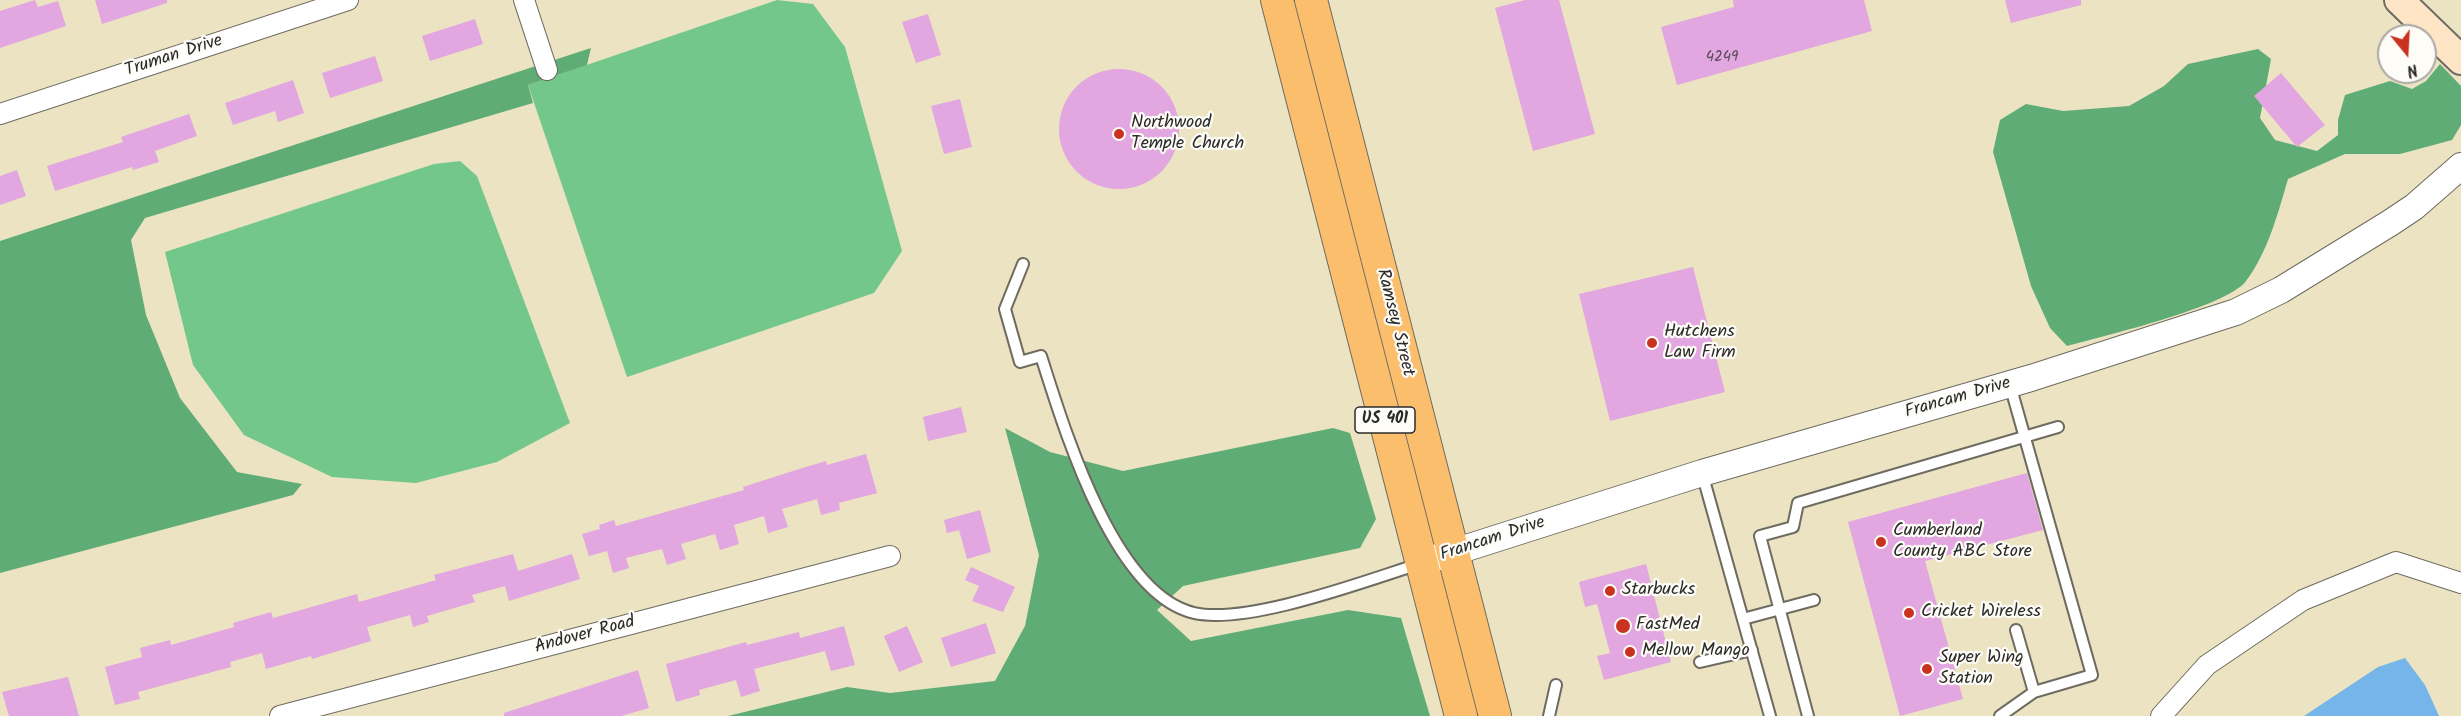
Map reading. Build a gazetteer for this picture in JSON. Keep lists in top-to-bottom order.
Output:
{
  "streets": {
    "main road": ["Ramsey Street", "US 401"],
    "street": ["Truman Drive", "Francam Drive", "Andover Road"]
  },
  "crossings": [
    ["Ramsey Street", "Francam Drive"]
  ],
  "places": [
    "Northwood Temple Church",
    "Hutchens Law Firm",
    "Cumberland County ABC Store",
    "Starbucks",
    "Cricket Wireless",
    "FastMed",
    "Mellow Mango",
    "Super Wing Station"
  ],
  "house_numbers": ["4249"],
  "north": "bottom"
}
